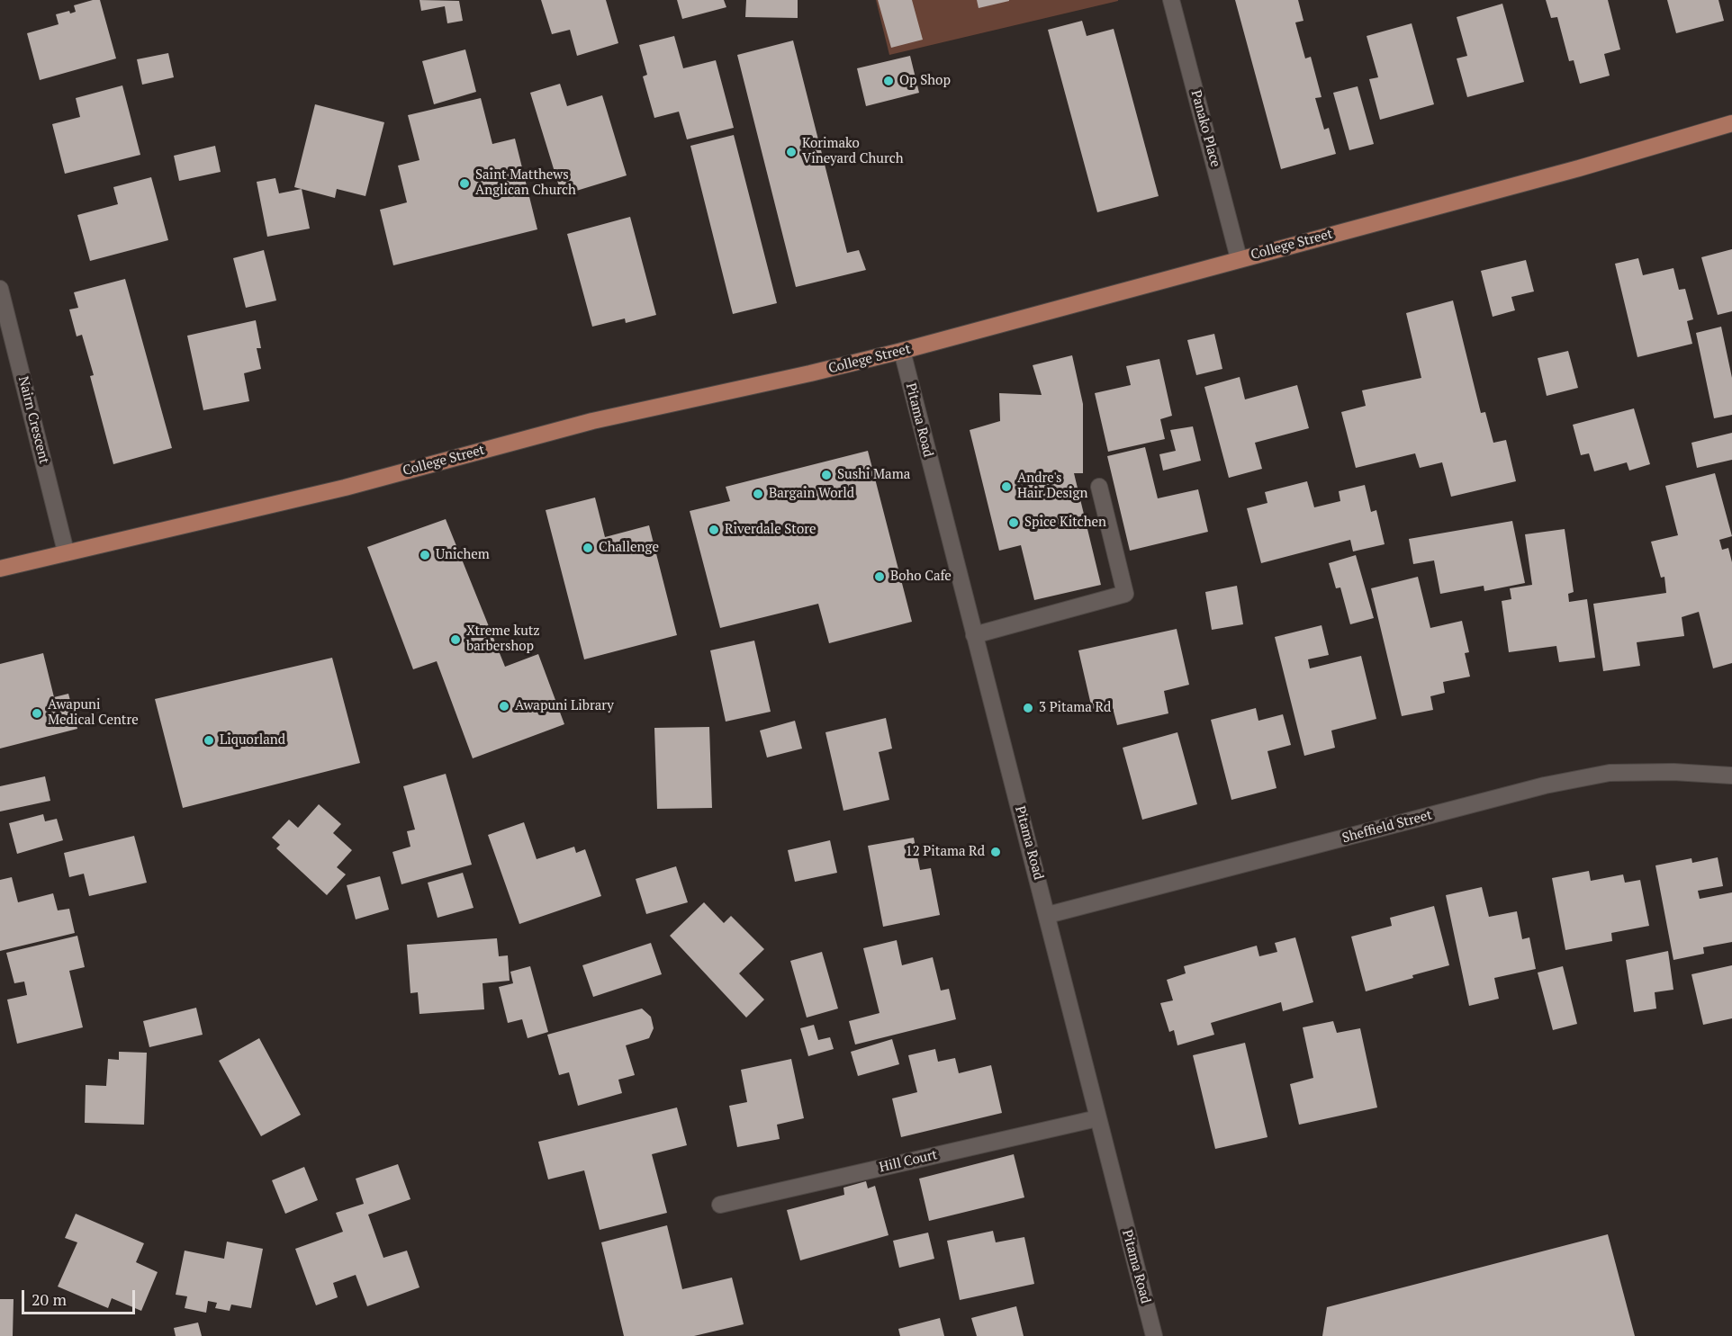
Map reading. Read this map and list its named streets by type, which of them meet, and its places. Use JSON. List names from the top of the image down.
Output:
{
  "streets": {
    "main road": ["College Street"],
    "street": [
      "Panako Place",
      "Nairn Crescent",
      "Pitama Road",
      "Sheffield Street",
      "Hill Court"
    ]
  },
  "crossings": [
    ["Panako Place", "College Street"],
    ["College Street", "Nairn Crescent"],
    ["College Street", "Pitama Road"],
    ["Pitama Road", "Sheffield Street"],
    ["Pitama Road", "Hill Court"]
  ],
  "places": [
    "Op Shop",
    "Korimako Vineyard Church",
    "Saint Matthews Anglican Church",
    "Sushi Mama",
    "Andre's Hair Design",
    "Bargain World",
    "Spice Kitchen",
    "Riverdale Store",
    "Challenge",
    "Unichem",
    "Boho Cafe",
    "Xtreme kutz barbershop",
    "Awapuni Library",
    "3 Pitama Rd",
    "Awapuni Medical Centre",
    "Liquorland",
    "12 Pitama Rd"
  ],
  "scale_bar": "20 m"
}
